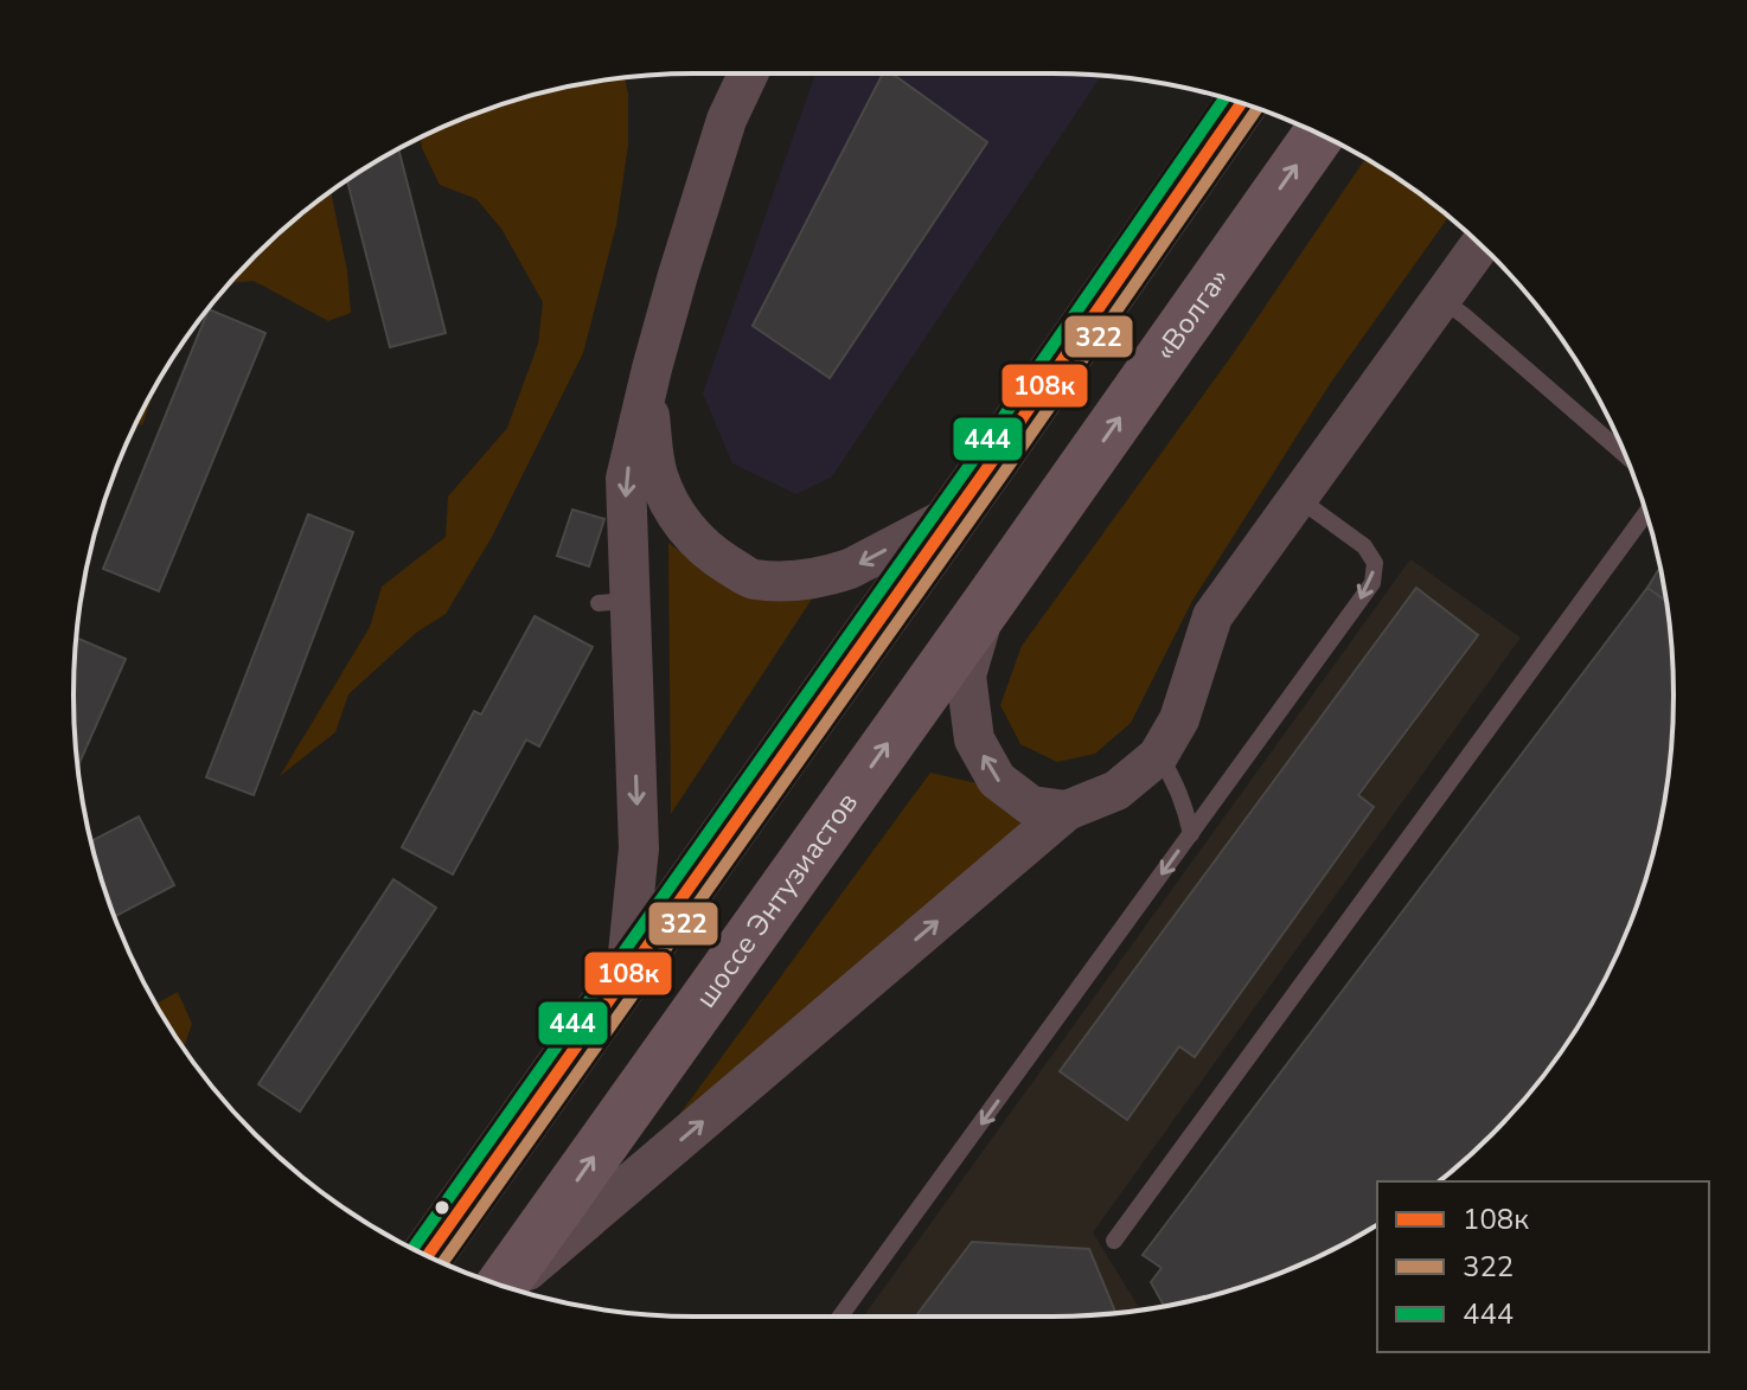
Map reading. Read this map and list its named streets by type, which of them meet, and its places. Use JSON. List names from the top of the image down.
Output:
{
  "streets": {
    "highway": ["«Волга»", "шоссе Энтузиастов"]
  },
  "crossings": [
    ["«Волга»", "шоссе Энтузиастов"]
  ],
  "lines": ["transit line 444", "transit line 108к", "transit line 322"],
  "legend": ["108к", "322", "444"]
}
